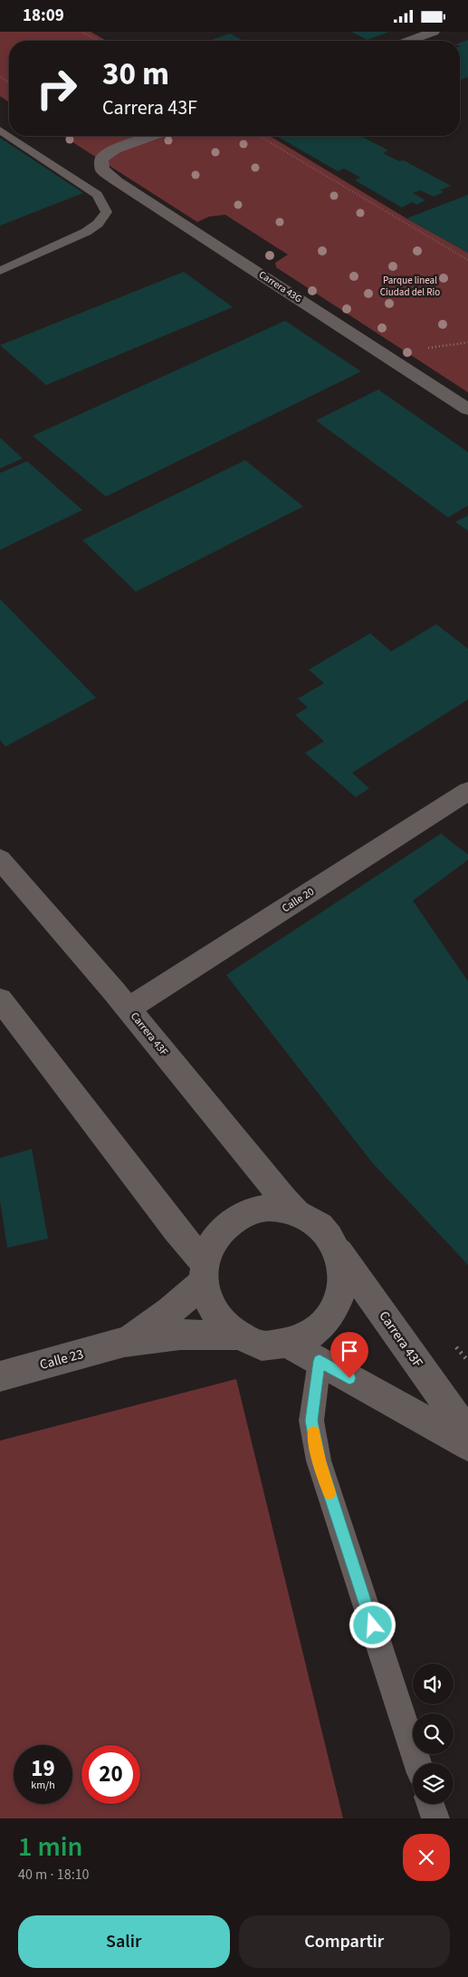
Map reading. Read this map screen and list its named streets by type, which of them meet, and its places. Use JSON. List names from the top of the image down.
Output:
{
  "streets": {
    "street": [
      "Carrera 43G",
      "Calle 20",
      "Carrera 43F",
      "Calle 23"
    ]
  },
  "crossings": [
    ["Calle 20", "Carrera 43F"],
    ["Carrera 43F", "Calle 23"]
  ],
  "parks": ["Parque lineal Ciudad del Rio"],
  "page": {
    "status": "18:09",
    "turn": ["30 m", "Carrera 43F"],
    "speed": "19 km/h",
    "limit": "20",
    "heading": ["1 min", "40 m · 18:10"],
    "buttons": ["Salir", "Compartir"]
  }
}
